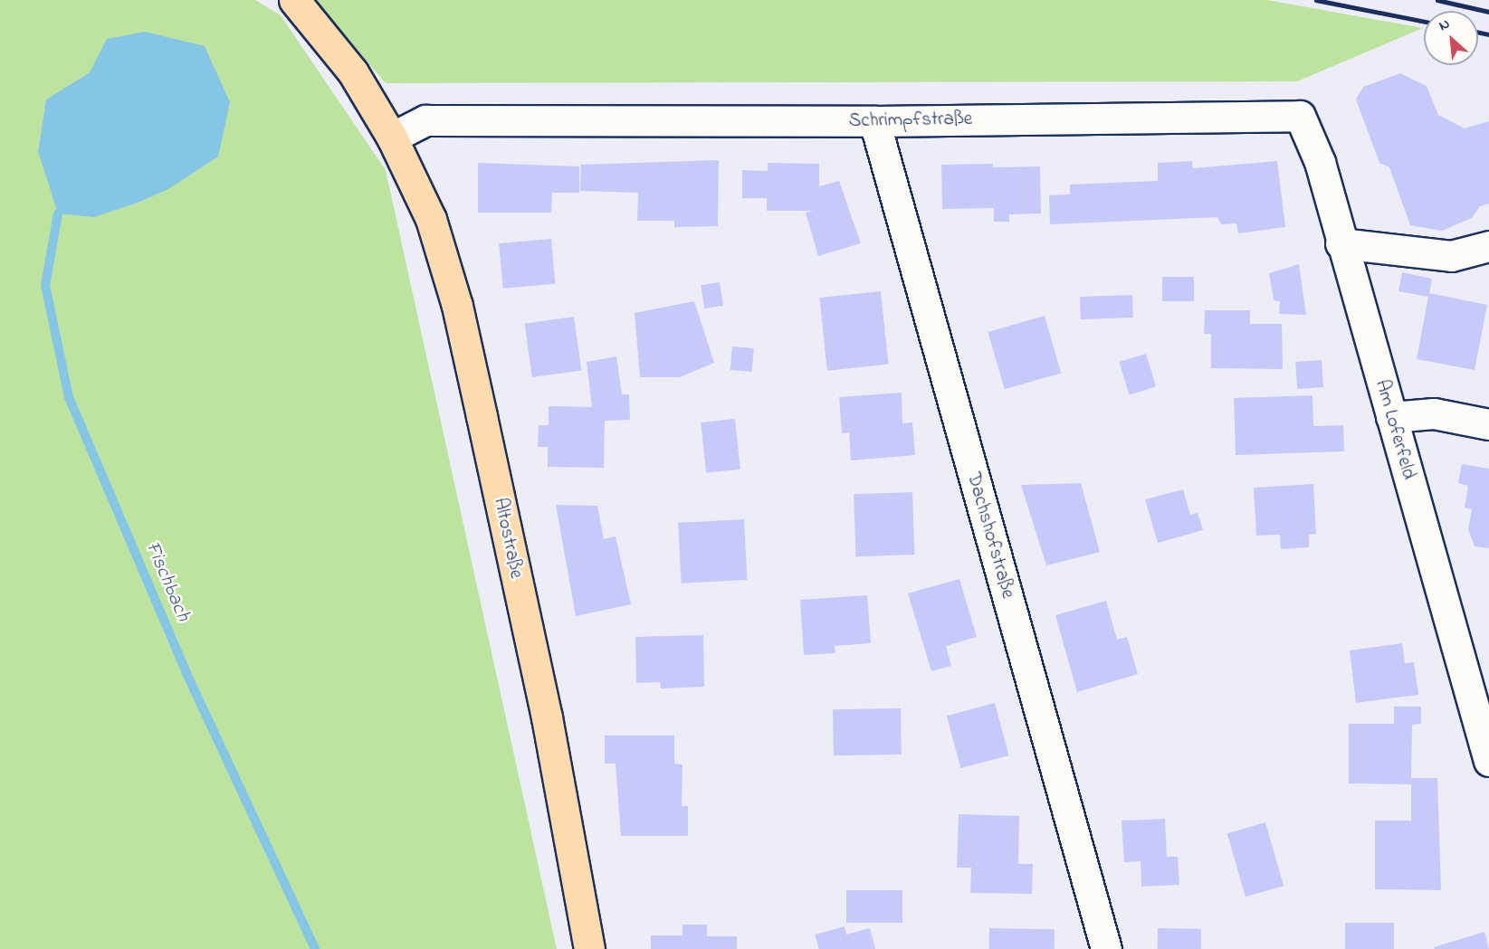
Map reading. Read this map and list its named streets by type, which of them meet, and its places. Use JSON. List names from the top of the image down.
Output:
{
  "streets": {
    "main road": ["Altostraße"],
    "street": ["Schrimpfstraße", "Am Loferfeld", "Dachshofstraße"]
  },
  "crossings": [
    ["Schrimpfstraße", "Am Loferfeld"],
    ["Schrimpfstraße", "Dachshofstraße"],
    ["Schrimpfstraße", "Altostraße"]
  ],
  "water": ["Fischbach"],
  "north": "top left"
}
